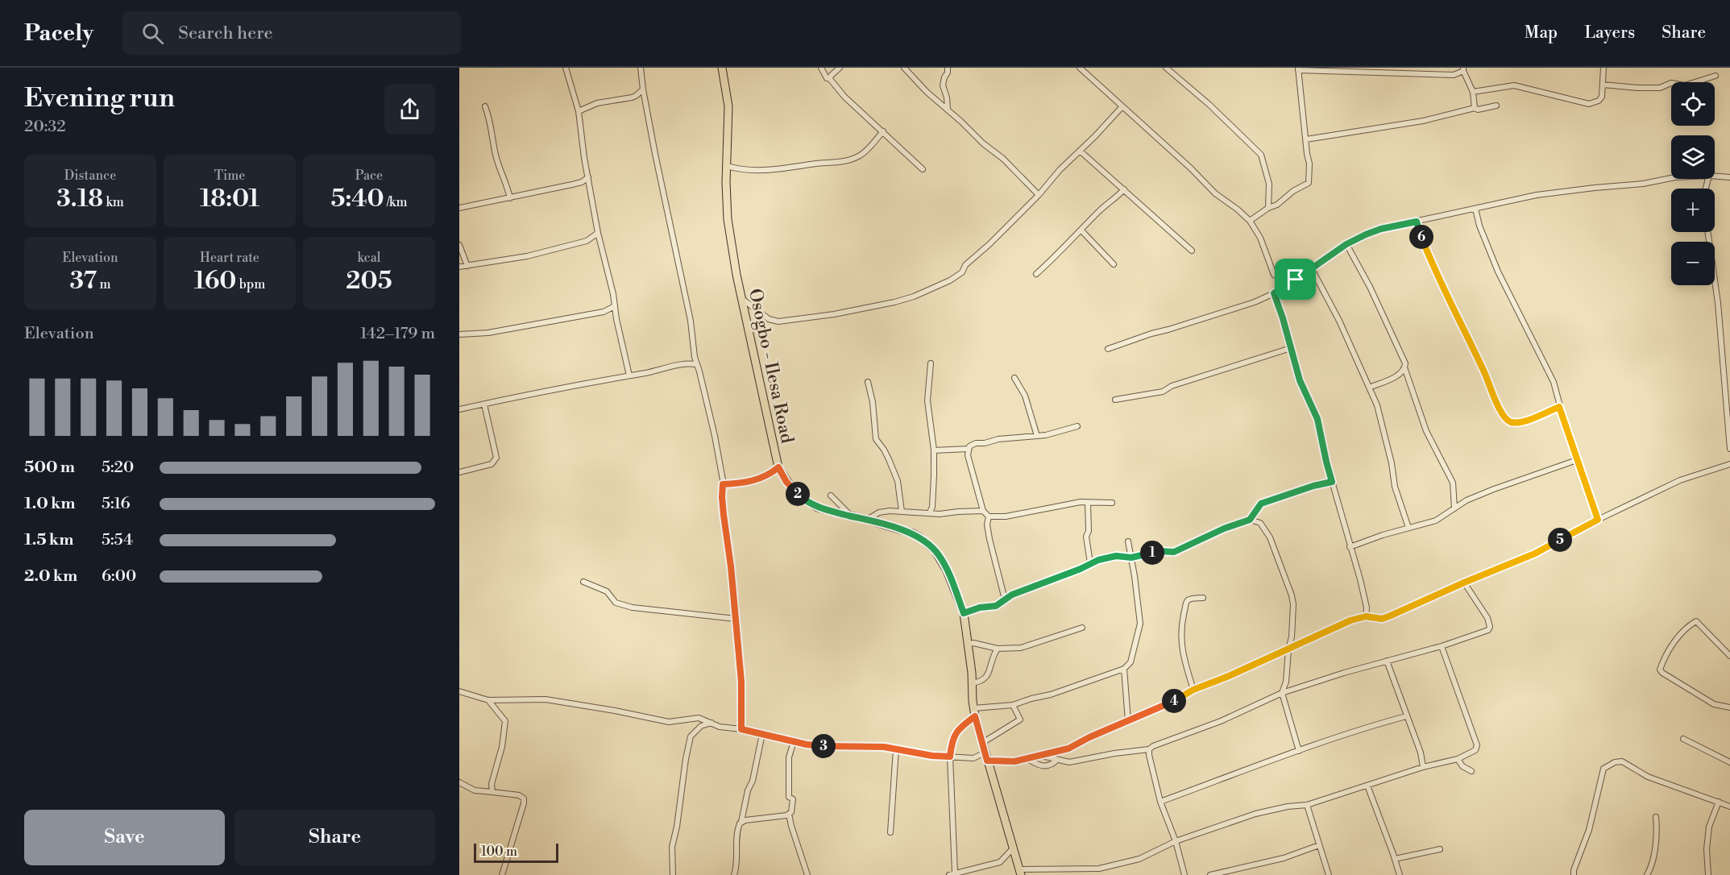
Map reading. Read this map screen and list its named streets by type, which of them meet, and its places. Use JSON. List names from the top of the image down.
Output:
{
  "streets": {
    "main road": ["Osogbo - Ilesa Road"]
  },
  "scale_bar": "100 m",
  "page": {
    "header": "Pacely",
    "search": "Search here",
    "nav": ["Map", "Layers", "Share"],
    "heading": ["Evening run", "20:32"],
    "map_buttons": ["+", "−"],
    "stats": [
      ["Distance", "3.18 km"],
      ["Time", "18:01"],
      ["Pace", "5:40 /km"],
      ["Elevation", "37 m"],
      ["Heart rate", "160 bpm"],
      ["kcal", "205"]
    ],
    "pins": [
      "6",
      "2",
      "5",
      "1",
      "4",
      "3"
    ],
    "chart": ["Elevation", "142–179 m"],
    "list": [
      {
        "name": "500 m",
        "note": "5:20"
      },
      {
        "name": "1.0 km",
        "note": "5:16"
      },
      {
        "name": "1.5 km",
        "note": "5:54"
      },
      {
        "name": "2.0 km",
        "note": "6:00"
      }
    ],
    "buttons": ["Save", "Share"],
    "scale": "100 m"
  }
}
